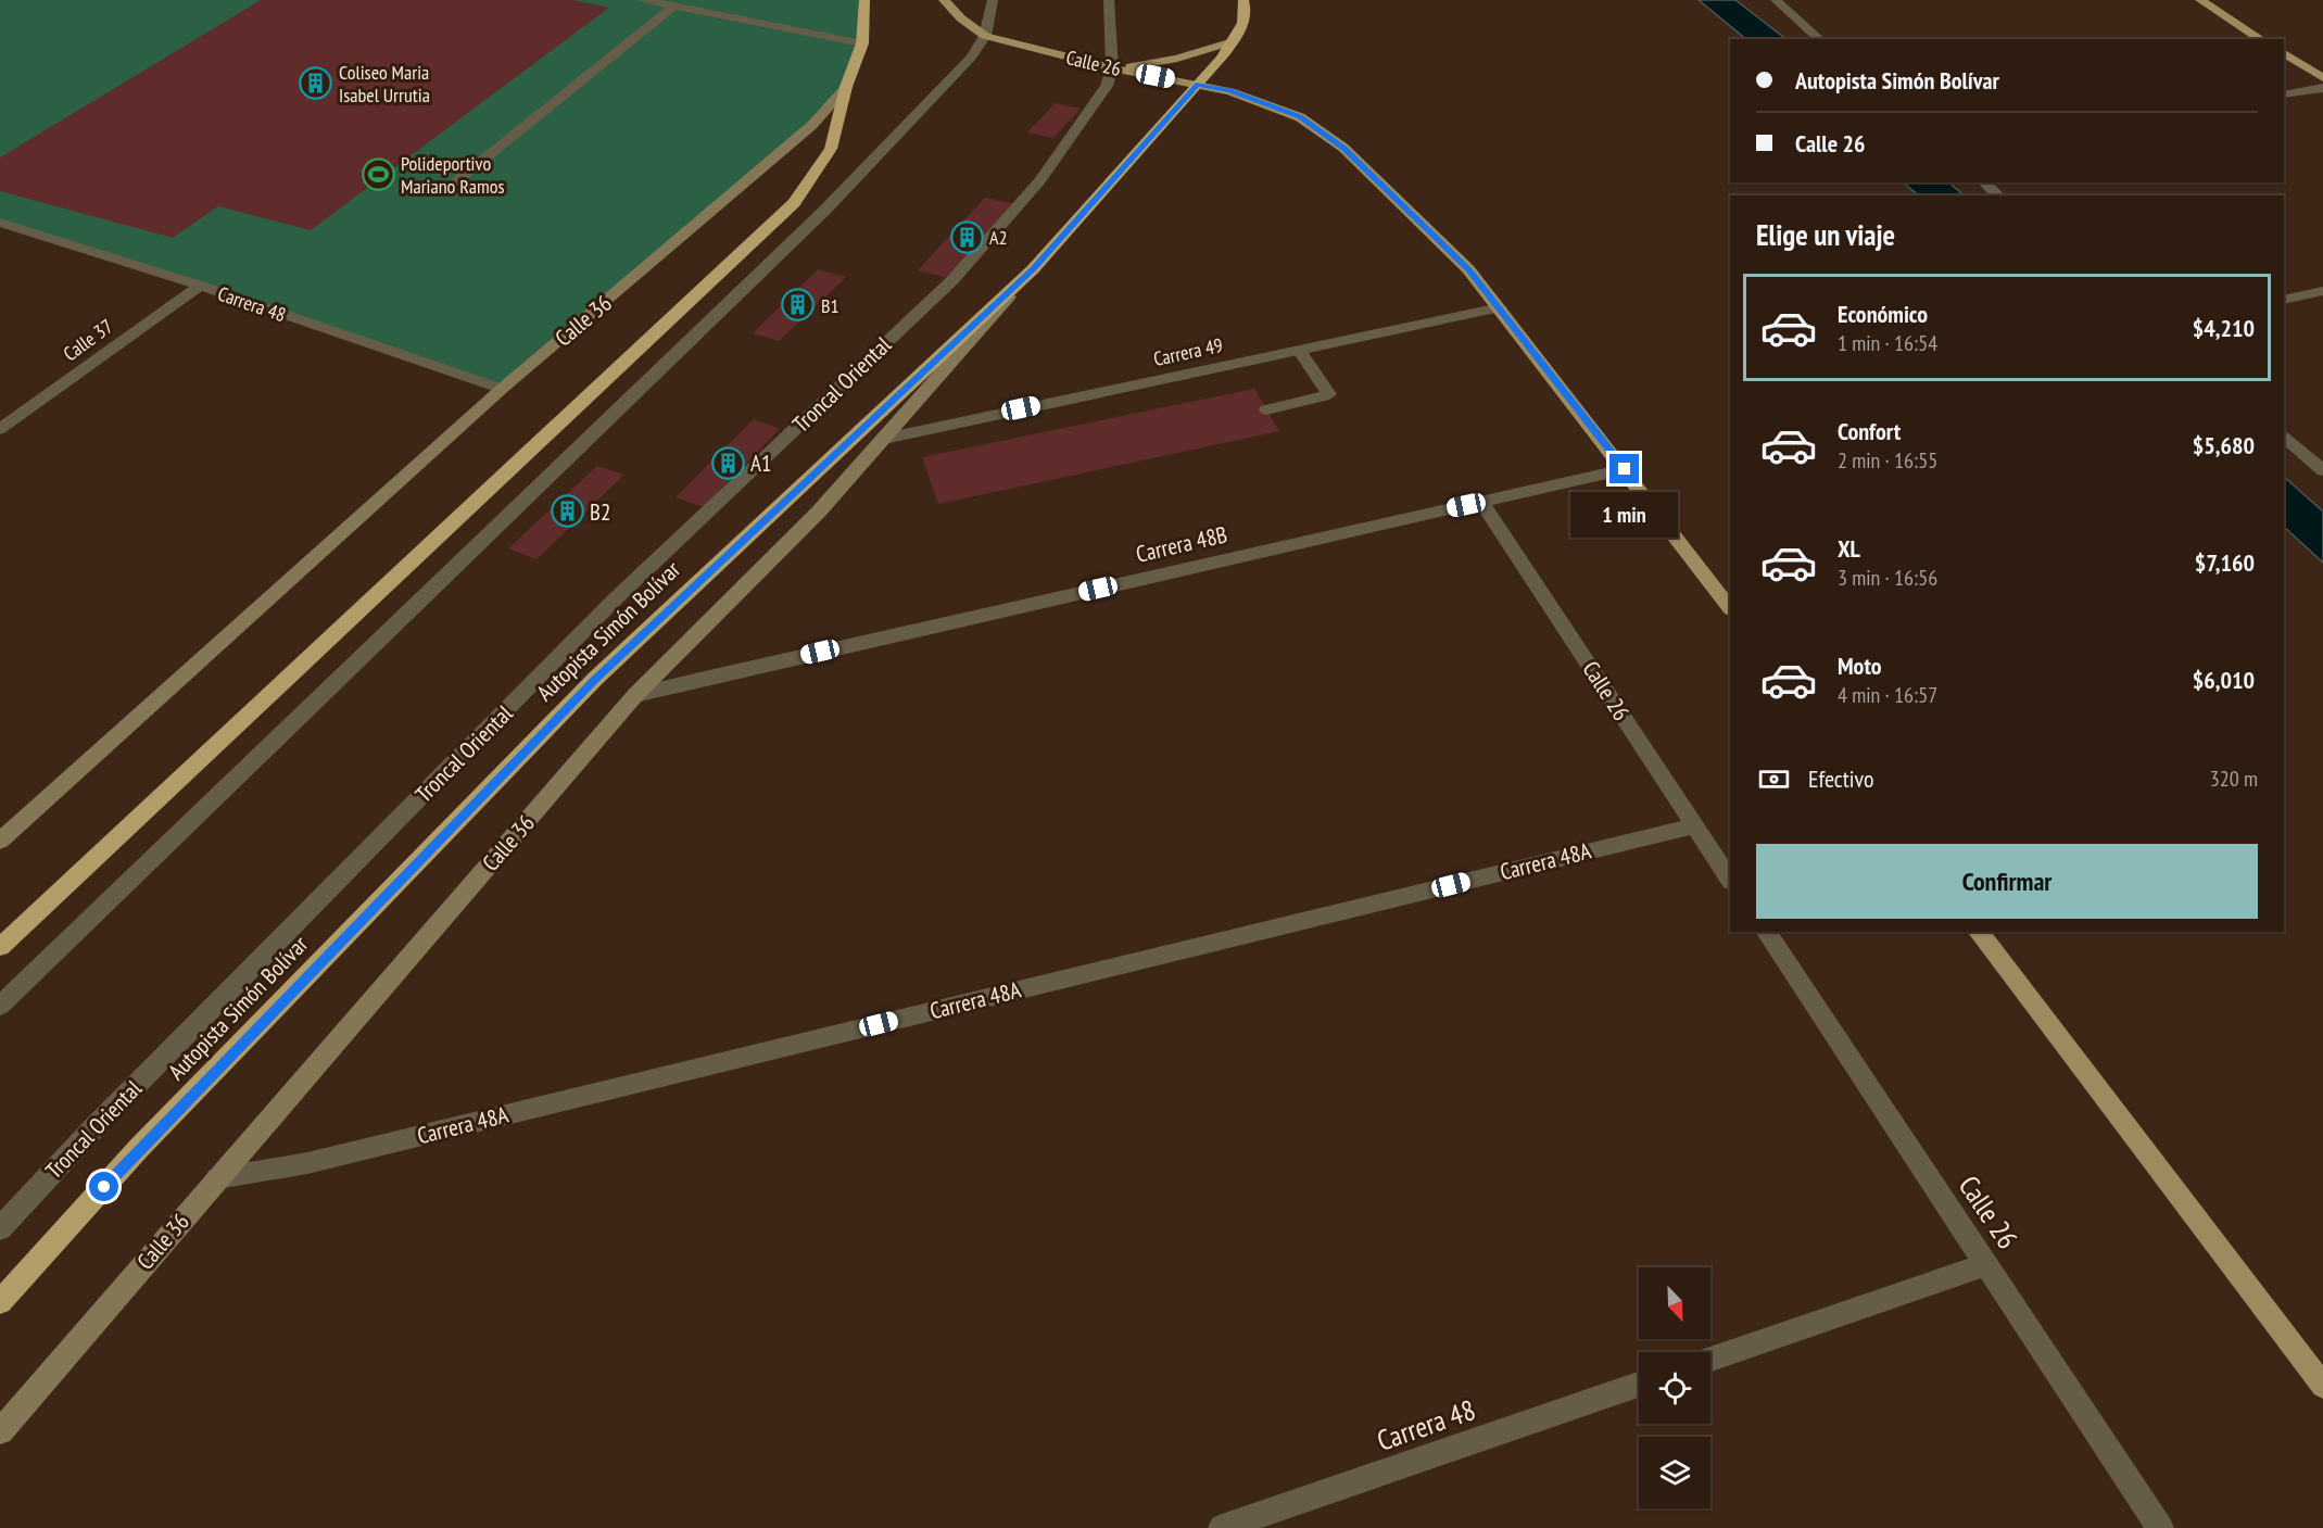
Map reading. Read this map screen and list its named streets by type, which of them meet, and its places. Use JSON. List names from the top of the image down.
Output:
{
  "streets": {
    "highway": ["Autopista Simón Bolívar"],
    "main road": ["Calle 26"],
    "street": [
      "Carrera 48",
      "Calle 36",
      "Calle 37",
      "Carrera 49",
      "Troncal Oriental",
      "Carrera 48B",
      "Carrera 48A"
    ]
  },
  "crossings": [
    ["Calle 26", "Carrera 49"],
    ["Calle 26", "Troncal Oriental"],
    ["Calle 26", "Carrera 48B"],
    ["Calle 26", "Autopista Simón Bolívar"],
    ["Calle 26", "Carrera 48A"],
    ["Carrera 48", "Calle 36"],
    ["Carrera 48", "Calle 37"],
    ["Calle 36", "Carrera 49"],
    ["Calle 36", "Carrera 48B"],
    ["Calle 36", "Autopista Simón Bolívar"],
    ["Calle 36", "Carrera 48A"]
  ],
  "places": {
    "building": [
      "Coliseo Maria Isabel Urrutia",
      "A2",
      "B1",
      "A1",
      "B2"
    ],
    "sports": ["Polideportivo Mariano Ramos"]
  },
  "north": "bottom right",
  "page": {
    "banner": ["Autopista Simón Bolívar", "Calle 26"],
    "heading": "Elige un viaje",
    "list": [
      {
        "name": "Económico",
        "note": "1 min · 16:54",
        "value": "$4,210"
      },
      {
        "name": "Confort",
        "note": "2 min · 16:55",
        "value": "$5,680"
      },
      {
        "name": "XL",
        "note": "3 min · 16:56",
        "value": "$7,160"
      },
      {
        "name": "Moto",
        "note": "4 min · 16:57",
        "value": "$6,010"
      }
    ],
    "bubble": "1 min",
    "pay": ["Efectivo", "320 m"],
    "buttons": "Confirmar"
  }
}
